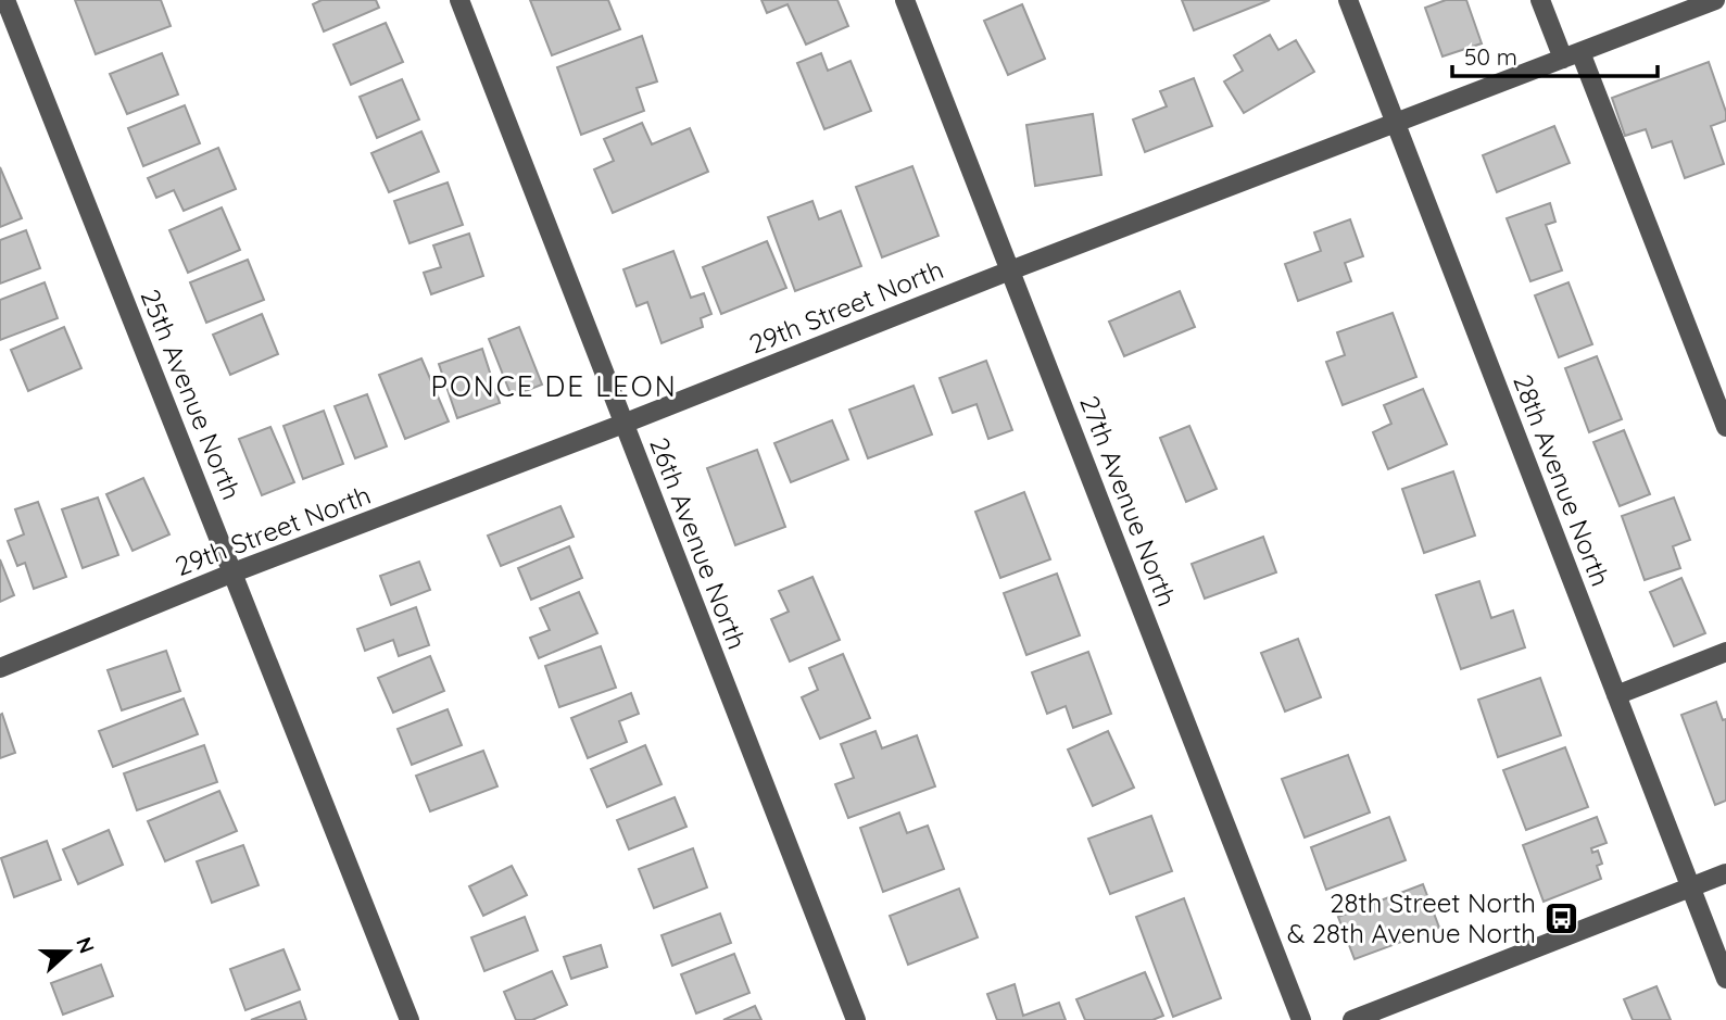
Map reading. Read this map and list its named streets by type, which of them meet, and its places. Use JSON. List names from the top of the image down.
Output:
{
  "streets": {
    "street": [
      "29th Street North",
      "25th Avenue North",
      "28th Avenue North",
      "27th Avenue North",
      "26th Avenue North"
    ]
  },
  "crossings": [
    ["29th Street North", "25th Avenue North"],
    ["29th Street North", "28th Avenue North"],
    ["29th Street North", "27th Avenue North"],
    ["29th Street North", "26th Avenue North"]
  ],
  "districts": ["PONCE DE LEON"],
  "places": {
    "bus stop": ["28th Street North & 28th Avenue North"]
  },
  "scale_bar": "50 m",
  "north": "right"
}
